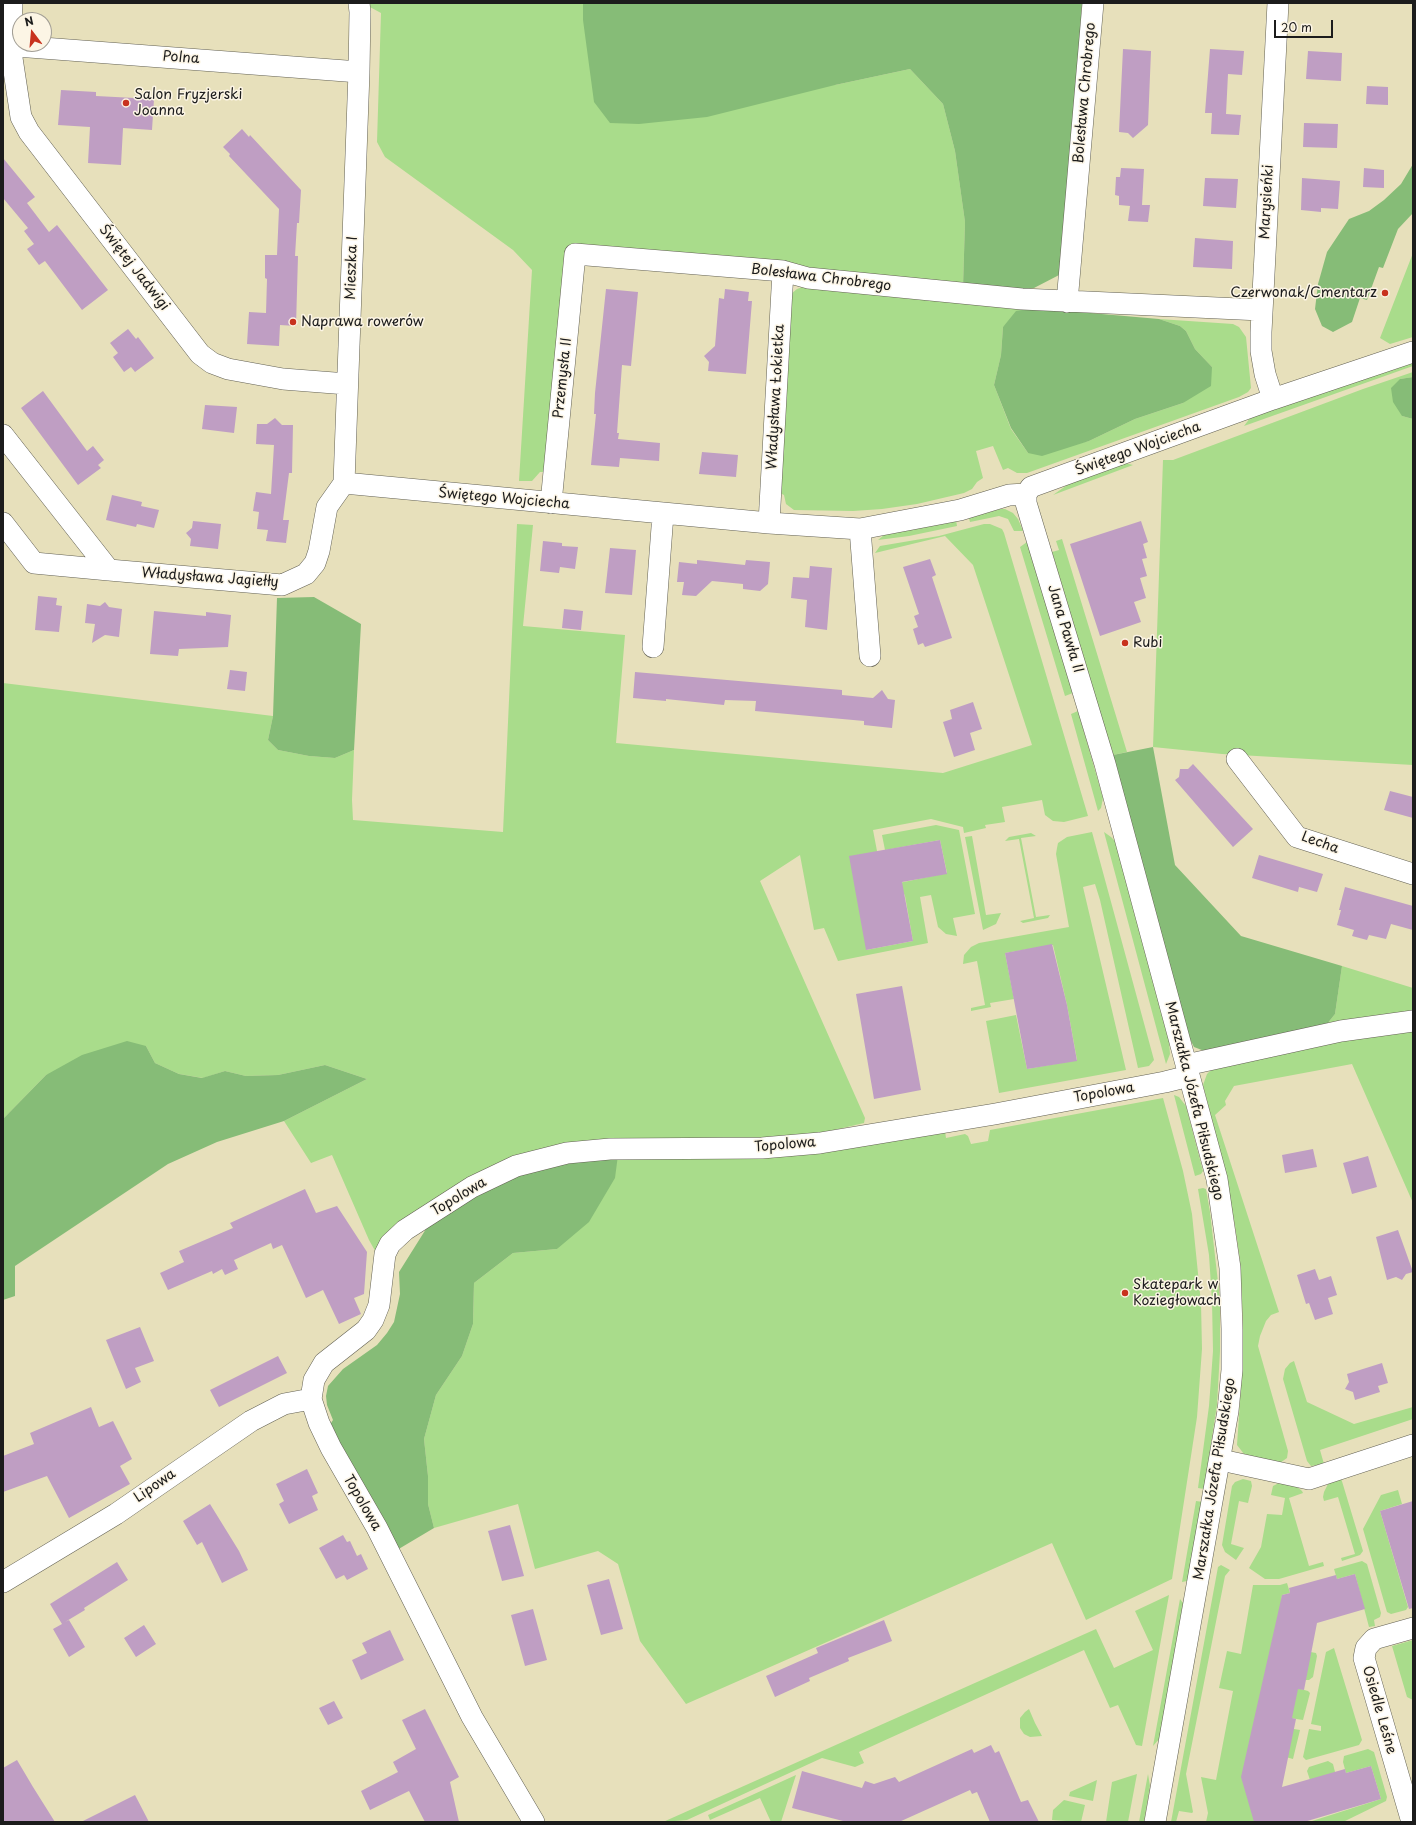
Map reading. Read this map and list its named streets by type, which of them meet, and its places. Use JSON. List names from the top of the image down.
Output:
{
  "streets": {
    "street": [
      "Polna",
      "Bolesława Chrobrego",
      "Marysieńki",
      "Świętej Jadwigi",
      "Mieszka I",
      "Przemysła II",
      "Władysława Łokietka",
      "Świętego Wojciecha",
      "Władysława Jagiełły",
      "Jana Pawła II",
      "Lecha",
      "Topolowa",
      "Marszałka Józefa Piłsudskiego",
      "Lipowa",
      "Osiedle Leśne"
    ]
  },
  "crossings": [
    ["Polna", "Świętej Jadwigi"],
    ["Polna", "Mieszka I"],
    ["Bolesława Chrobrego", "Marysieńki"],
    ["Bolesława Chrobrego", "Przemysła II"],
    ["Bolesława Chrobrego", "Władysława Łokietka"],
    ["Marysieńki", "Świętego Wojciecha"],
    ["Świętej Jadwigi", "Mieszka I"],
    ["Mieszka I", "Świętego Wojciecha"],
    ["Mieszka I", "Władysława Jagiełły"],
    ["Przemysła II", "Świętego Wojciecha"],
    ["Władysława Łokietka", "Świętego Wojciecha"],
    ["Świętego Wojciecha", "Władysława Jagiełły"],
    ["Świętego Wojciecha", "Jana Pawła II"],
    ["Jana Pawła II", "Marszałka Józefa Piłsudskiego"],
    ["Topolowa", "Marszałka Józefa Piłsudskiego"],
    ["Topolowa", "Lipowa"]
  ],
  "places": [
    "Salon Fryzjerski Joanna",
    "Czerwonak/Cmentarz",
    "Naprawa rowerów",
    "Rubi",
    "Skatepark w Koziegłowach"
  ],
  "scale_bar": "20 m",
  "north": "top"
}
